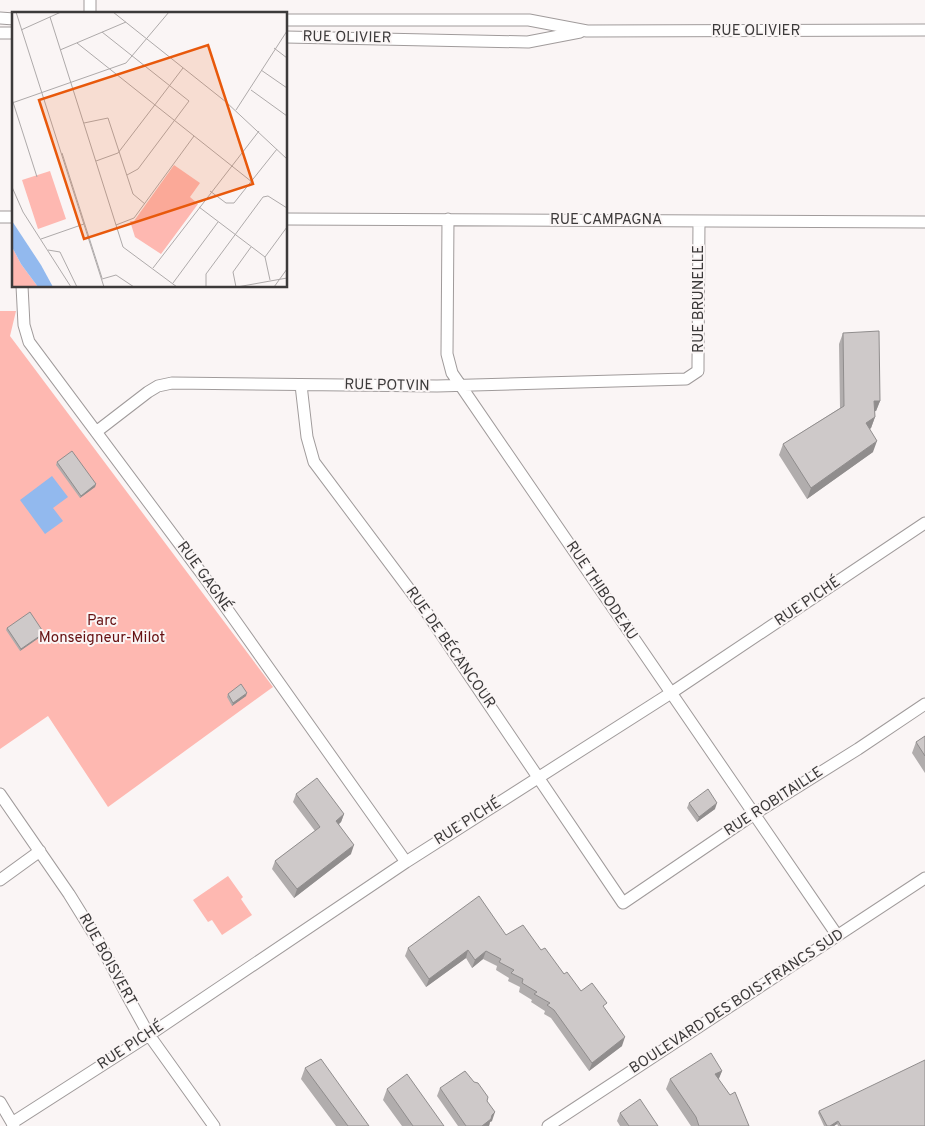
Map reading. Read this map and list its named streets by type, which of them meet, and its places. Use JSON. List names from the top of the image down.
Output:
{
  "streets": {
    "street": [
      "RUE OLIVIER",
      "RUE CAMPAGNA",
      "RUE BRUNELLE",
      "RUE POTVIN",
      "RUE GAGNÉ",
      "RUE THIBODEAU",
      "RUE PICHÉ",
      "RUE DE BÉCANCOUR",
      "RUE ROBITAILLE",
      "RUE BOISVERT",
      "BOULEVARD DES BOIS-FRANCS SUD"
    ]
  },
  "crossings": [
    ["RUE CAMPAGNA", "RUE BRUNELLE"],
    ["RUE CAMPAGNA", "RUE THIBODEAU"],
    ["RUE BRUNELLE", "RUE POTVIN"],
    ["RUE POTVIN", "RUE GAGNÉ"],
    ["RUE POTVIN", "RUE THIBODEAU"],
    ["RUE POTVIN", "RUE DE BÉCANCOUR"],
    ["RUE GAGNÉ", "RUE PICHÉ"],
    ["RUE THIBODEAU", "RUE PICHÉ"],
    ["RUE THIBODEAU", "RUE ROBITAILLE"],
    ["RUE THIBODEAU", "BOULEVARD DES BOIS-FRANCS SUD"],
    ["RUE PICHÉ", "RUE DE BÉCANCOUR"],
    ["RUE PICHÉ", "RUE BOISVERT"],
    ["RUE DE BÉCANCOUR", "RUE ROBITAILLE"]
  ],
  "parks": ["Parc Monseigneur-Milot"]
}
